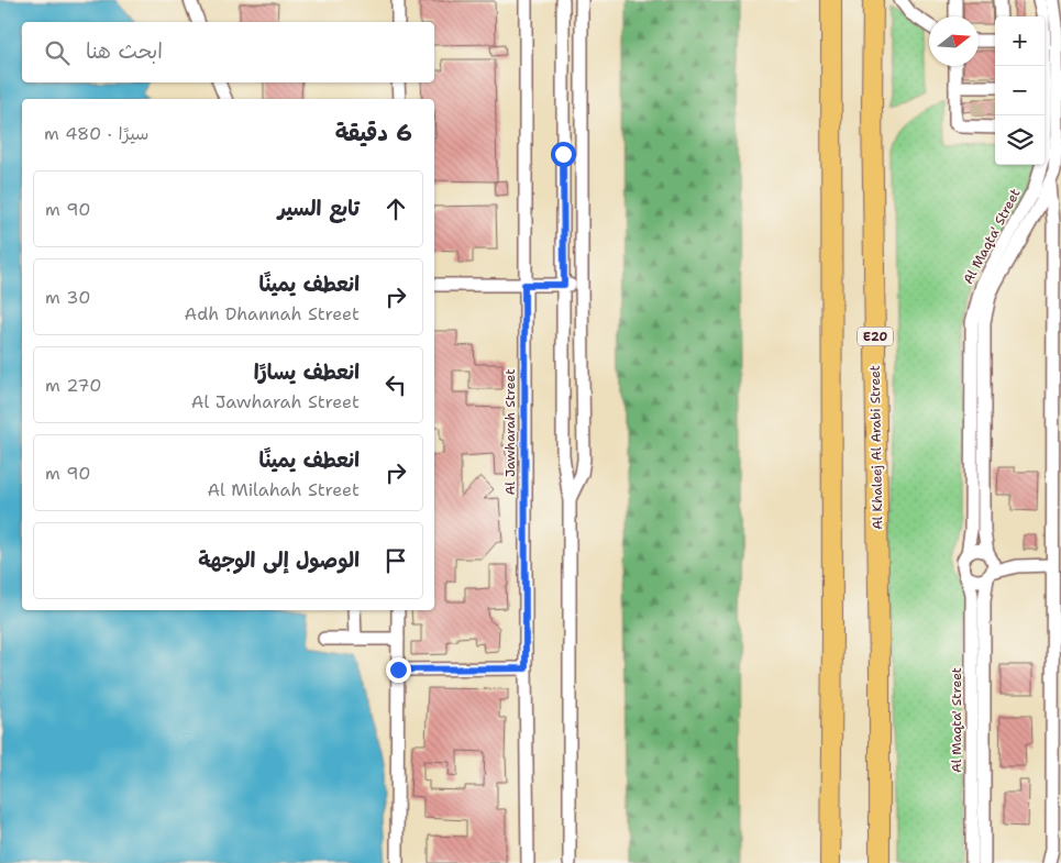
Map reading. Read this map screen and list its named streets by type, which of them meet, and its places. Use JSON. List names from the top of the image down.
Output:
{
  "streets": {
    "highway": ["E20", "Al Khaleej Al Arabi Street"],
    "street": ["Al Maqta' Street", "Al Jawharah Street"]
  },
  "north": "right",
  "page": {
    "map_buttons": ["+", "−"],
    "search": "ابحث هنا",
    "heading": ["6 دقيقة", "سيرًا · 480 m"],
    "list": [
      ["تابع السير", "90 m"],
      ["انعطف يمينًا", "Adh Dhannah Street", "30 m"],
      ["انعطف يسارًا", "Al Jawharah Street", "270 m"],
      ["انعطف يمينًا", "Al Milahah Street", "90 m"],
      "الوصول إلى الوجهة"
    ]
  }
}
